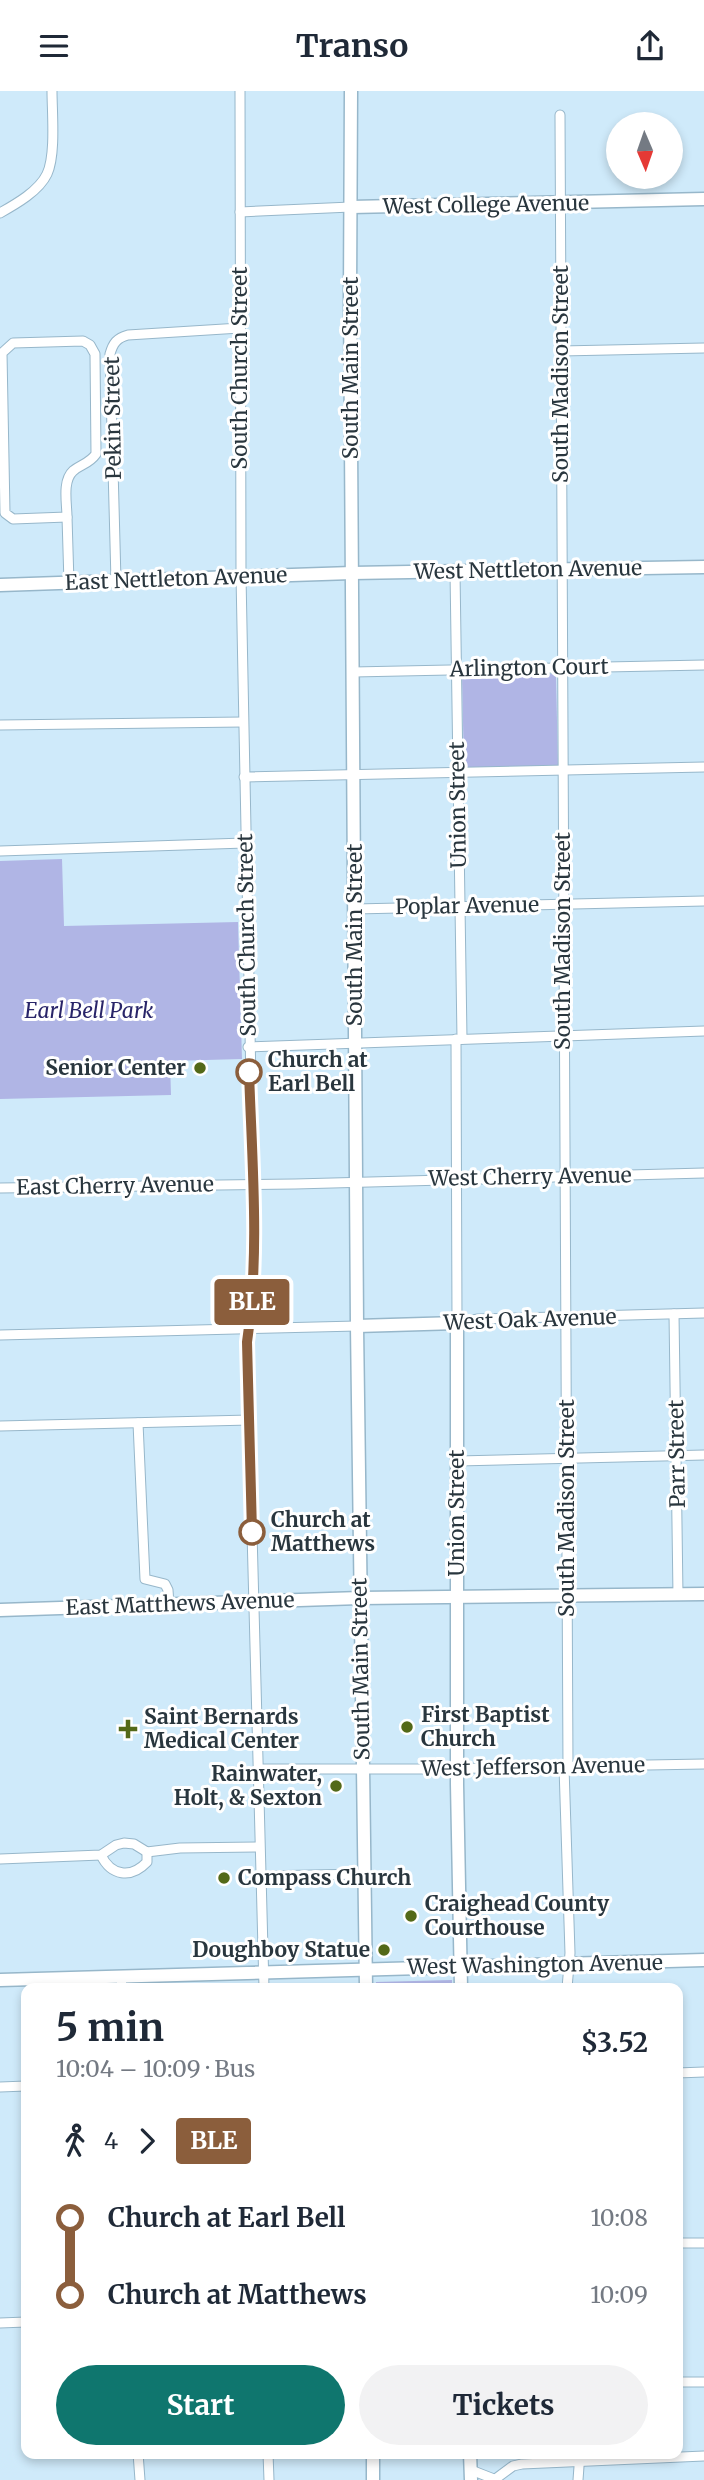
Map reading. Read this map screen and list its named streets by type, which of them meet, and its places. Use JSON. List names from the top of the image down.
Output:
{
  "streets": {
    "main road": [
      "West College Avenue",
      "South Main Street",
      "West Nettleton Avenue",
      "East Nettleton Avenue",
      "Union Street",
      "West Oak Avenue",
      "East Matthews Avenue",
      "West Washington Avenue"
    ],
    "street": [
      "South Church Street",
      "South Madison Street",
      "Pekin Street",
      "Arlington Court",
      "Poplar Avenue",
      "West Cherry Avenue",
      "East Cherry Avenue",
      "Parr Street",
      "West Jefferson Avenue"
    ]
  },
  "crossings": [
    ["West College Avenue", "South Main Street"],
    ["West College Avenue", "South Madison Street"],
    ["South Church Street", "Pekin Street"],
    ["South Church Street", "East Nettleton Avenue"],
    ["South Church Street", "East Cherry Avenue"],
    ["South Church Street", "East Matthews Avenue"],
    ["South Church Street", "West Jefferson Avenue"],
    ["South Church Street", "West Washington Avenue"],
    ["South Main Street", "West Nettleton Avenue"],
    ["South Main Street", "East Nettleton Avenue"],
    ["South Main Street", "Arlington Court"],
    ["South Main Street", "Poplar Avenue"],
    ["South Main Street", "West Cherry Avenue"],
    ["South Main Street", "East Cherry Avenue"],
    ["South Main Street", "West Oak Avenue"],
    ["South Main Street", "East Matthews Avenue"],
    ["South Main Street", "West Jefferson Avenue"],
    ["South Main Street", "West Washington Avenue"],
    ["South Madison Street", "West Nettleton Avenue"],
    ["South Madison Street", "Arlington Court"],
    ["South Madison Street", "Poplar Avenue"],
    ["South Madison Street", "West Cherry Avenue"],
    ["South Madison Street", "West Oak Avenue"],
    ["South Madison Street", "East Matthews Avenue"],
    ["South Madison Street", "West Jefferson Avenue"],
    ["South Madison Street", "West Washington Avenue"],
    ["Pekin Street", "East Nettleton Avenue"],
    ["West Nettleton Avenue", "East Nettleton Avenue"],
    ["West Nettleton Avenue", "Union Street"],
    ["Arlington Court", "Union Street"],
    ["Union Street", "Poplar Avenue"],
    ["Union Street", "West Cherry Avenue"],
    ["Union Street", "West Oak Avenue"],
    ["Union Street", "East Matthews Avenue"],
    ["Union Street", "West Jefferson Avenue"],
    ["Union Street", "West Washington Avenue"],
    ["West Cherry Avenue", "East Cherry Avenue"],
    ["West Oak Avenue", "Parr Street"],
    ["Parr Street", "East Matthews Avenue"]
  ],
  "parks": ["Earl Bell Park"],
  "places": {
    "other": [
      "Senior Center",
      "Church at Earl Bell",
      "Church at Matthews",
      "First Baptist Church",
      "Rainwater, Holt, & Sexton",
      "Compass Church",
      "Craighead County Courthouse",
      "Doughboy Statue"
    ],
    "health": ["Saint Bernards Medical Center"]
  },
  "lines": ["bus line BLE"],
  "north": "bottom",
  "page": {
    "header": "Transo",
    "on_map": "BLE",
    "heading": ["5 min", "10:04 – 10:09 · Bus", "$3.52"],
    "legs": ["4", "BLE"],
    "list": [
      {
        "name": "Church at Earl Bell",
        "value": "10:08"
      },
      {
        "name": "Church at Matthews",
        "value": "10:09"
      }
    ],
    "buttons": ["Start", "Tickets"]
  }
}
